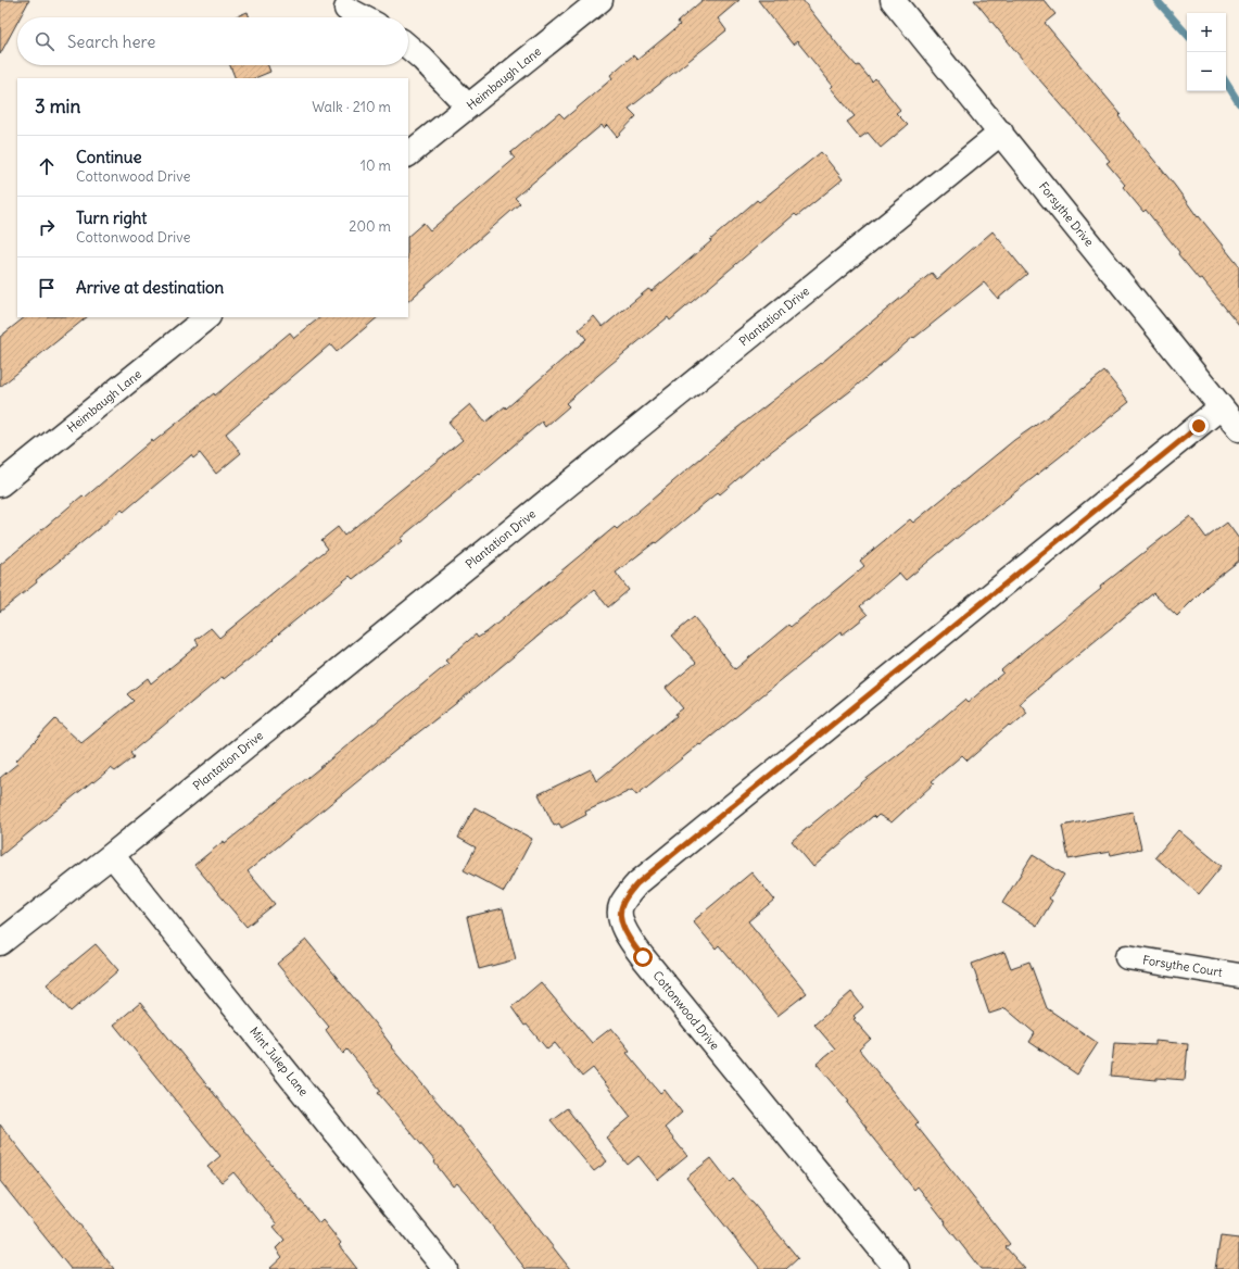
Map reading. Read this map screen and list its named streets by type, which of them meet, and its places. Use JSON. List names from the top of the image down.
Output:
{
  "streets": {
    "street": [
      "Heimbaugh Lane",
      "Forsythe Drive",
      "Plantation Drive",
      "Forsythe Court",
      "Cottonwood Drive",
      "Mint Julep Lane"
    ]
  },
  "crossings": [
    ["Forsythe Drive", "Plantation Drive"],
    ["Forsythe Drive", "Cottonwood Drive"],
    ["Plantation Drive", "Mint Julep Lane"]
  ],
  "page": {
    "map_buttons": ["+", "−"],
    "search": "Search here",
    "heading": ["3 min", "Walk · 210 m"],
    "list": [
      ["Continue", "Cottonwood Drive", "10 m"],
      ["Turn right", "Cottonwood Drive", "200 m"],
      "Arrive at destination"
    ]
  }
}
